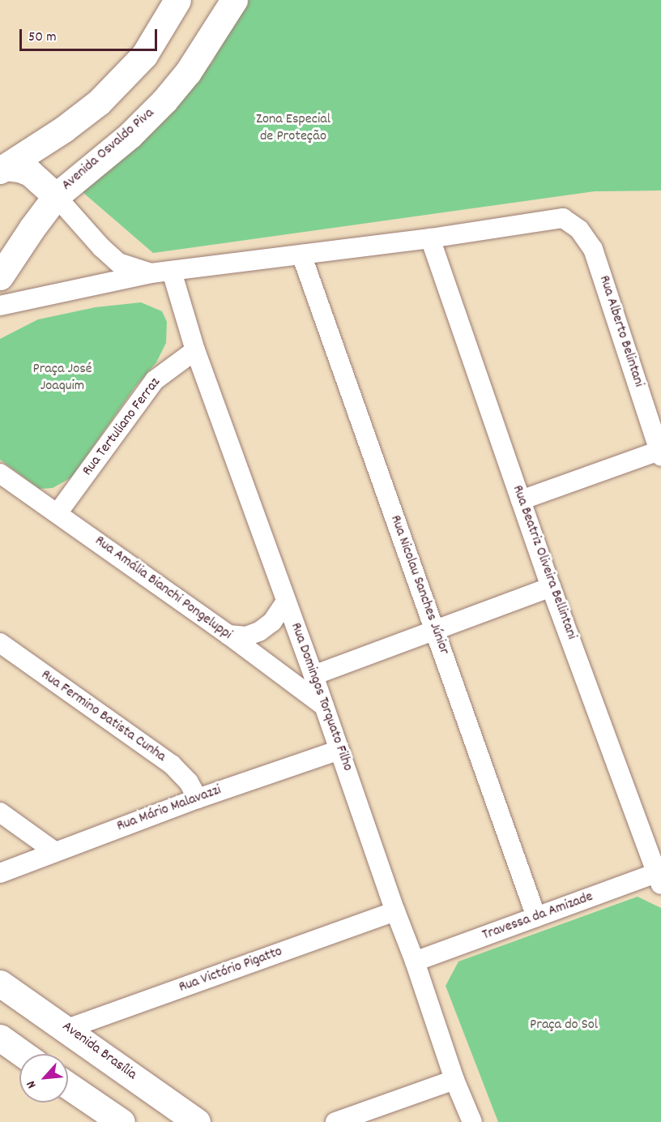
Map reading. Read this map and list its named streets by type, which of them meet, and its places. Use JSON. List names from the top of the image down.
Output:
{
  "streets": {
    "main road": ["Avenida Osvaldo Piva", "Avenida Brasília"],
    "street": [
      "Rua Alberto Belintani",
      "Rua Tertuliano Ferraz",
      "Rua Beatriz Oliveira Bellintani",
      "Rua Nicolau Sanches Júnior",
      "Rua Amália Bianchi Pongeluppi",
      "Rua Domingos Torquato Filho",
      "Rua Fermino Batista Cunha",
      "Rua Mário Malavazzi",
      "Travessa da Amizade",
      "Rua Victório Pigatto"
    ]
  },
  "crossings": [
    ["Rua Alberto Belintani", "Rua Beatriz Oliveira Bellintani"],
    ["Rua Tertuliano Ferraz", "Rua Amália Bianchi Pongeluppi"],
    ["Rua Tertuliano Ferraz", "Rua Domingos Torquato Filho"],
    ["Rua Beatriz Oliveira Bellintani", "Travessa da Amizade"],
    ["Rua Nicolau Sanches Júnior", "Travessa da Amizade"],
    ["Rua Amália Bianchi Pongeluppi", "Rua Domingos Torquato Filho"],
    ["Rua Domingos Torquato Filho", "Rua Mário Malavazzi"],
    ["Rua Domingos Torquato Filho", "Travessa da Amizade"],
    ["Rua Domingos Torquato Filho", "Rua Victório Pigatto"],
    ["Rua Fermino Batista Cunha", "Rua Mário Malavazzi"],
    ["Rua Victório Pigatto", "Avenida Brasília"]
  ],
  "parks": ["Zona Especial de Proteção", "Praça José Joaquim", "Praça do Sol"],
  "scale_bar": "50 m",
  "north": "bottom left"
}
